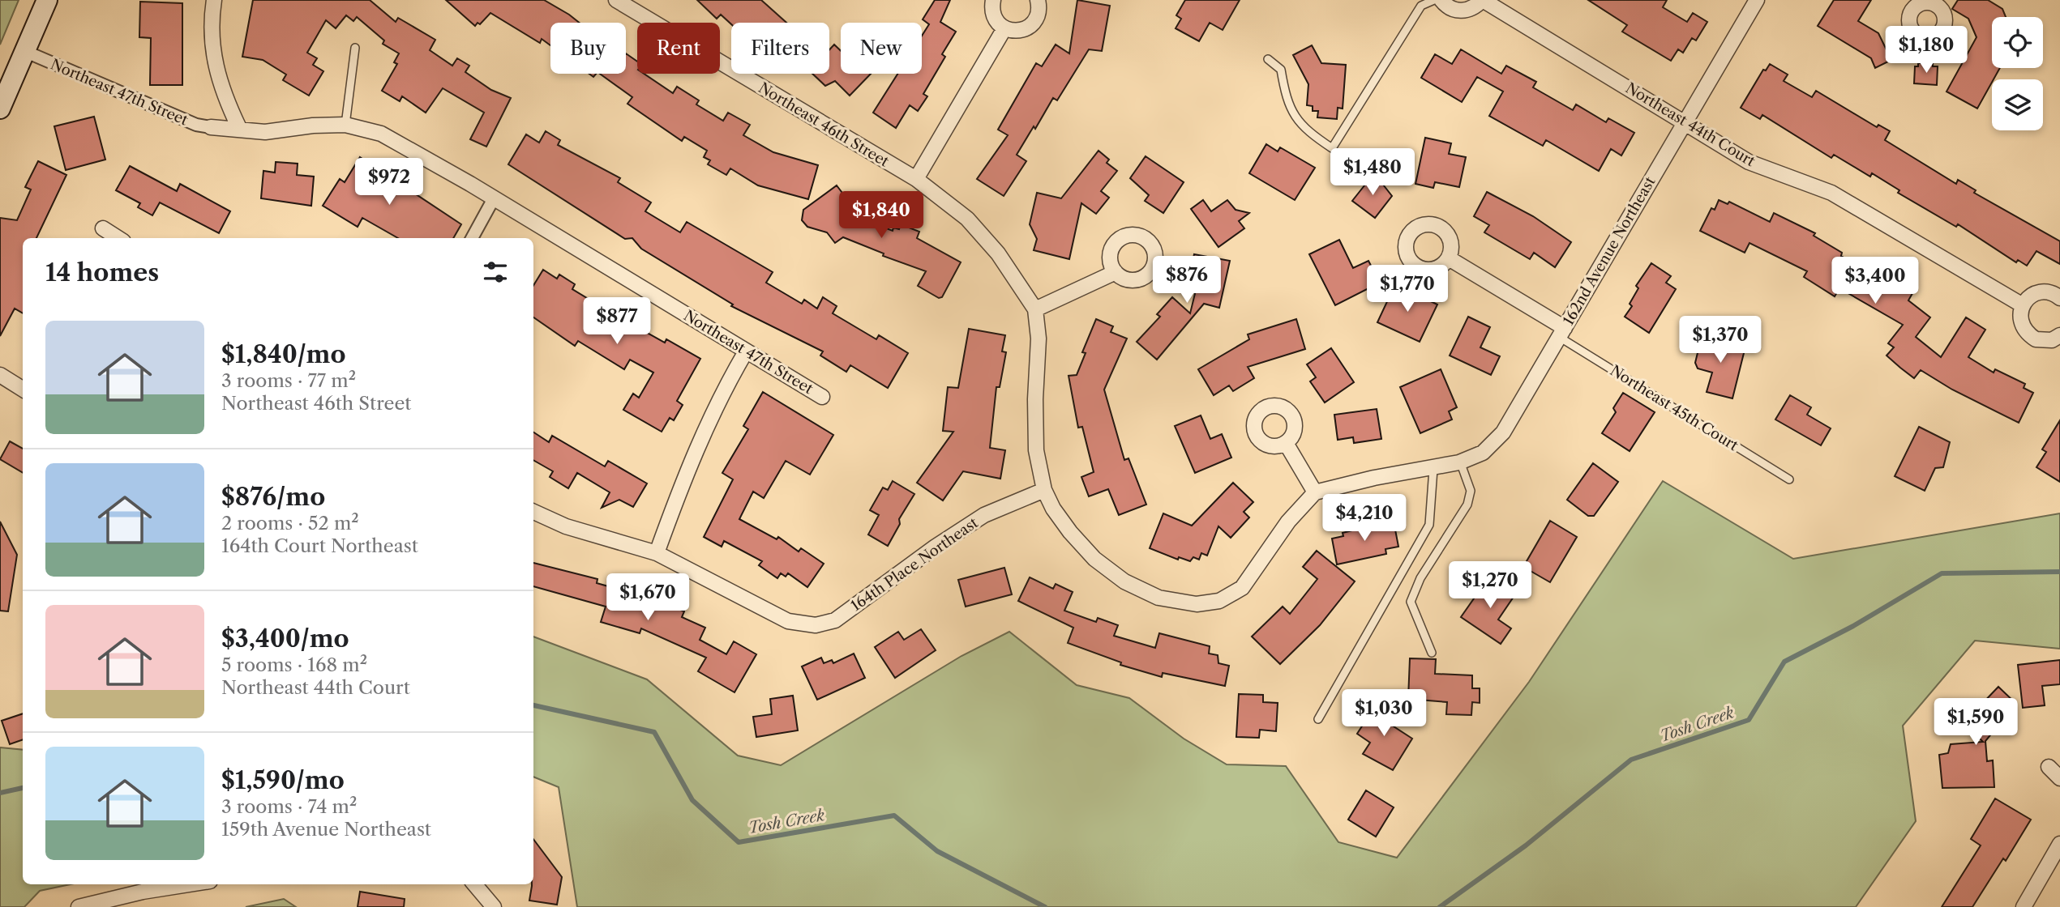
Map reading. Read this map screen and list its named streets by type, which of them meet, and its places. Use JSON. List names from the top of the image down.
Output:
{
  "streets": {
    "street": [
      "Northeast 47th Street",
      "Northeast 46th Street",
      "Northeast 44th Court",
      "162nd Avenue Northeast",
      "Northeast 45th Court",
      "164th Place Northeast"
    ]
  },
  "crossings": [
    ["Northeast 46th Street", "164th Place Northeast"],
    ["Northeast 44th Court", "162nd Avenue Northeast"],
    ["162nd Avenue Northeast", "Northeast 45th Court"]
  ],
  "water": ["Tosh Creek"],
  "page": {
    "chip": [
      "Buy",
      "Rent",
      "Filters",
      "New"
    ],
    "price": [
      "$1,180",
      "$1,480",
      "$972",
      "$1,840",
      "$876",
      "$3,400",
      "$1,770",
      "$877",
      "$1,370",
      "$4,210",
      "$1,270",
      "$1,670",
      "$1,030",
      "$1,590"
    ],
    "heading": "14 homes",
    "list": [
      {
        "name": "$1,840/mo",
        "note": "3 rooms · 77 m² · Northeast 46th Street"
      },
      {
        "name": "$876/mo",
        "note": "2 rooms · 52 m² · 164th Court Northeast"
      },
      {
        "name": "$3,400/mo",
        "note": "5 rooms · 168 m² · Northeast 44th Court"
      },
      {
        "name": "$1,590/mo",
        "note": "3 rooms · 74 m² · 159th Avenue Northeast"
      }
    ]
  }
}
